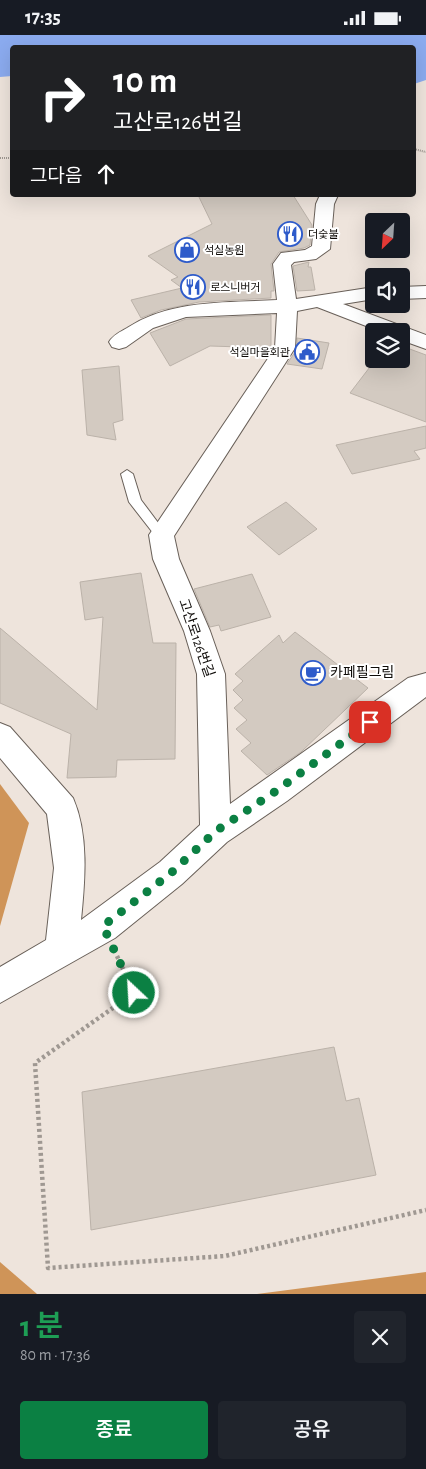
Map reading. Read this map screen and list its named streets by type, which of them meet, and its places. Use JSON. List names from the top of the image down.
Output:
{
  "streets": {
    "street": ["고산로126번길"]
  },
  "places": {
    "restaurant": ["더숯불", "로스니버거"],
    "shop": ["석실농원"],
    "public building": ["석실마을회관"],
    "cafe": ["카페필그림"]
  },
  "north": "bottom left",
  "page": {
    "status": "17:35",
    "turn": ["10 m", "고산로126번길"],
    "then": "그다음",
    "heading": ["1 분", "80 m · 17:36"],
    "buttons": ["종료", "공유"]
  }
}
